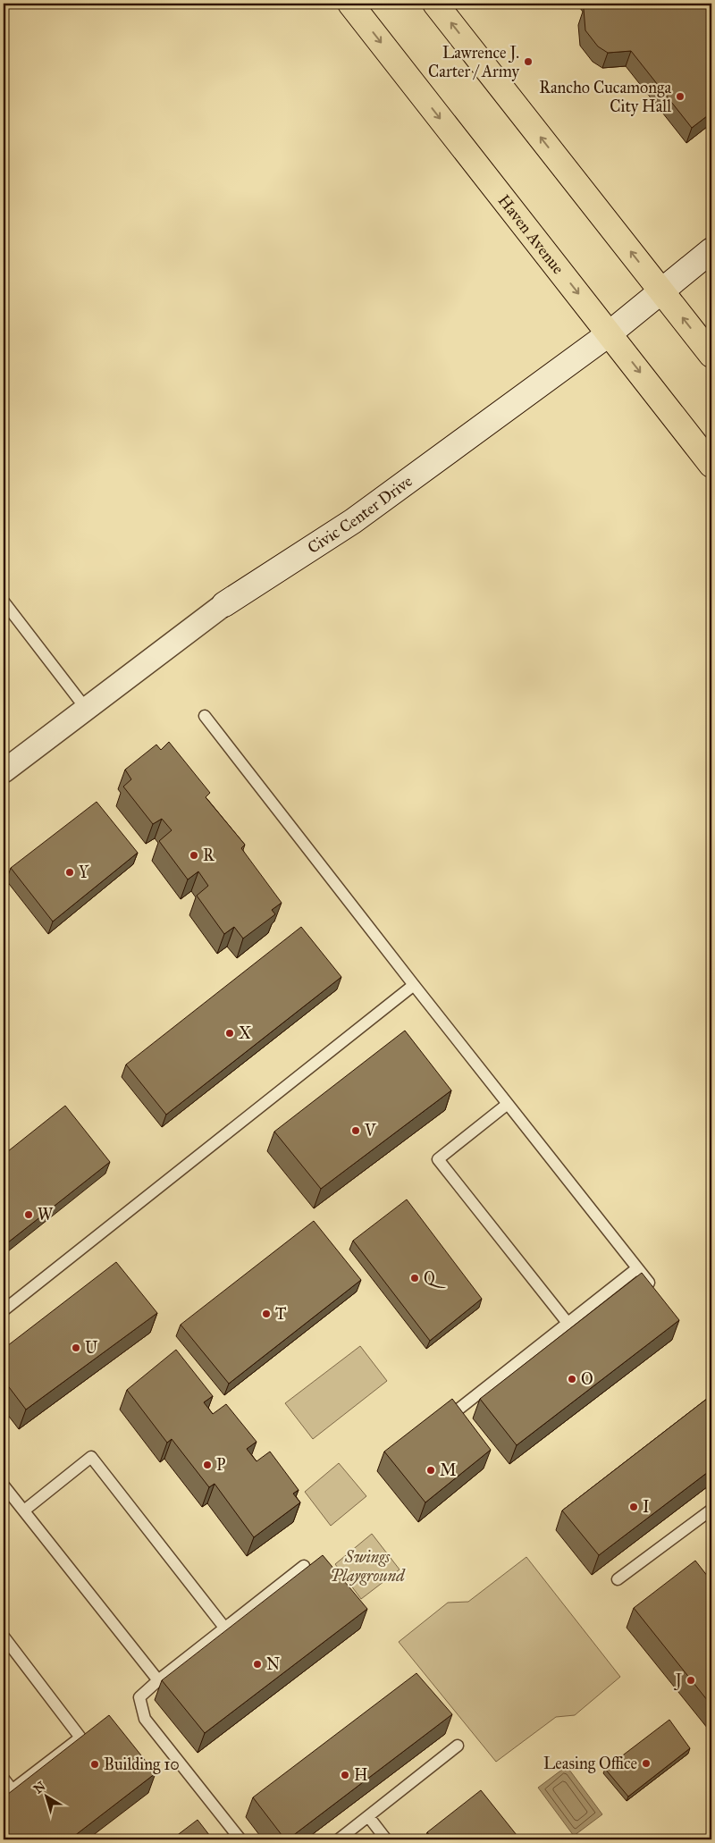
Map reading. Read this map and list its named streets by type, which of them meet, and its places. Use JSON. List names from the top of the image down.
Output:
{
  "streets": {
    "main road": ["Haven Avenue"],
    "street": ["Civic Center Drive"]
  },
  "crossings": [
    ["Haven Avenue", "Civic Center Drive"]
  ],
  "parks": ["Swings Playground"],
  "places": [
    "Lawrence J. Carter / Army",
    "Rancho Cucamonga City Hall",
    "R",
    "Y",
    "X",
    "V",
    "W",
    "Q",
    "T",
    "U",
    "O",
    "P",
    "M",
    "I",
    "N",
    "J",
    "Leasing Office",
    "Building 10",
    "H"
  ],
  "north": "top left"
}
